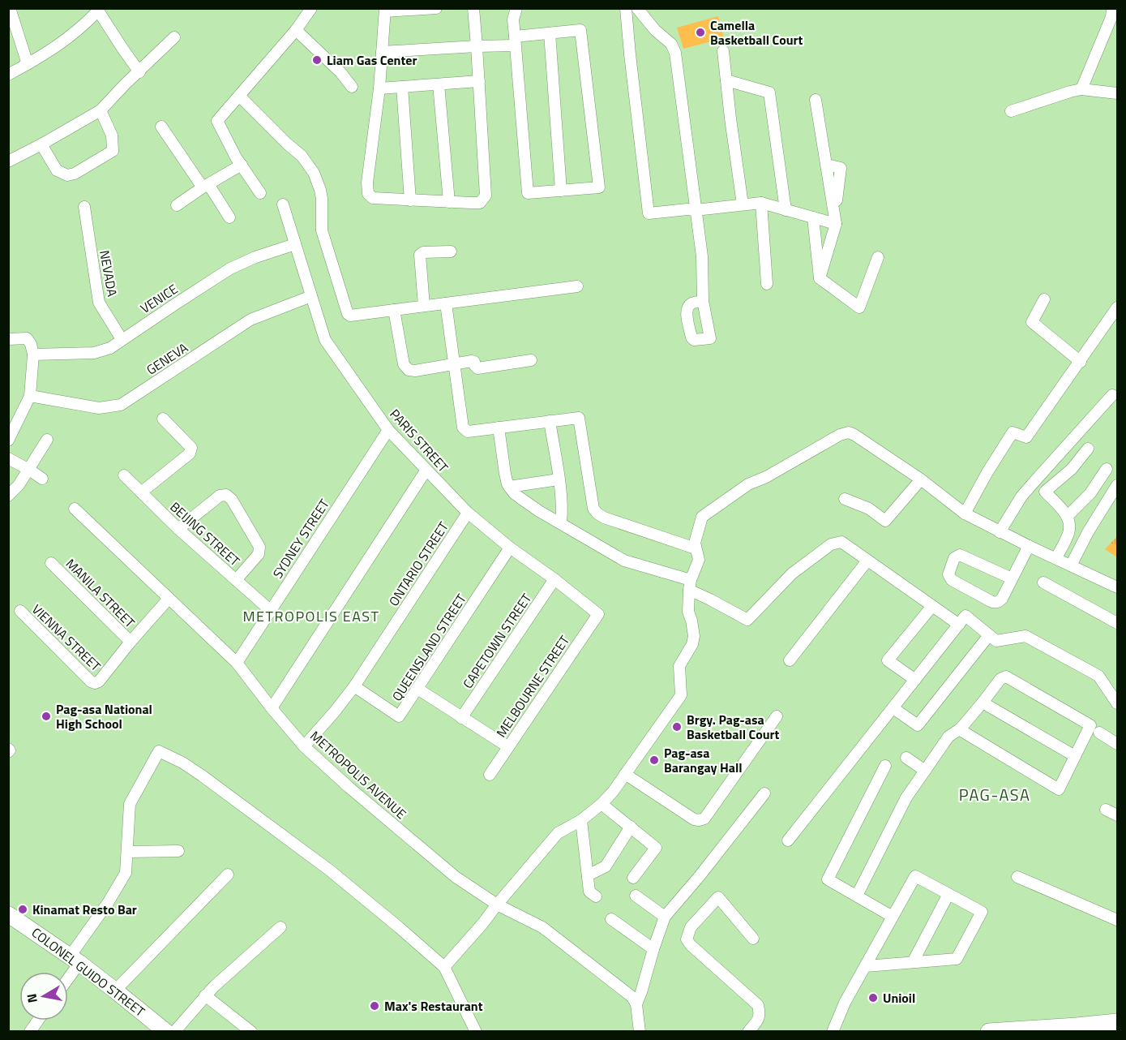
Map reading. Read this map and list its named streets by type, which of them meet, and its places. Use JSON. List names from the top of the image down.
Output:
{
  "streets": {
    "street": [
      "NEVADA",
      "VENICE",
      "GENEVA",
      "PARIS STREET",
      "BEIJING STREET",
      "SYDNEY STREET",
      "ONTARIO STREET",
      "MANILA STREET",
      "VIENNA STREET",
      "CAPETOWN STREET",
      "QUEENSLAND STREET",
      "MELBOURNE STREET",
      "METROPOLIS AVENUE",
      "COLONEL GUIDO STREET"
    ]
  },
  "crossings": [
    ["NEVADA", "VENICE"],
    ["VENICE", "PARIS STREET"],
    ["GENEVA", "PARIS STREET"],
    ["PARIS STREET", "SYDNEY STREET"],
    ["PARIS STREET", "ONTARIO STREET"],
    ["PARIS STREET", "CAPETOWN STREET"],
    ["PARIS STREET", "QUEENSLAND STREET"],
    ["PARIS STREET", "MELBOURNE STREET"],
    ["BEIJING STREET", "SYDNEY STREET"],
    ["SYDNEY STREET", "METROPOLIS AVENUE"],
    ["ONTARIO STREET", "QUEENSLAND STREET"],
    ["ONTARIO STREET", "METROPOLIS AVENUE"],
    ["MANILA STREET", "VIENNA STREET"]
  ],
  "districts": ["METROPOLIS EAST", "PAG-ASA"],
  "places": [
    "Camella Basketball Court",
    "Liam Gas Center",
    "Pag-asa National High School",
    "Brgy. Pag-asa Basketball Court",
    "Pag-asa Barangay Hall",
    "Kinamat Resto Bar",
    "Unioil",
    "Max's Restaurant"
  ],
  "north": "left"
}
